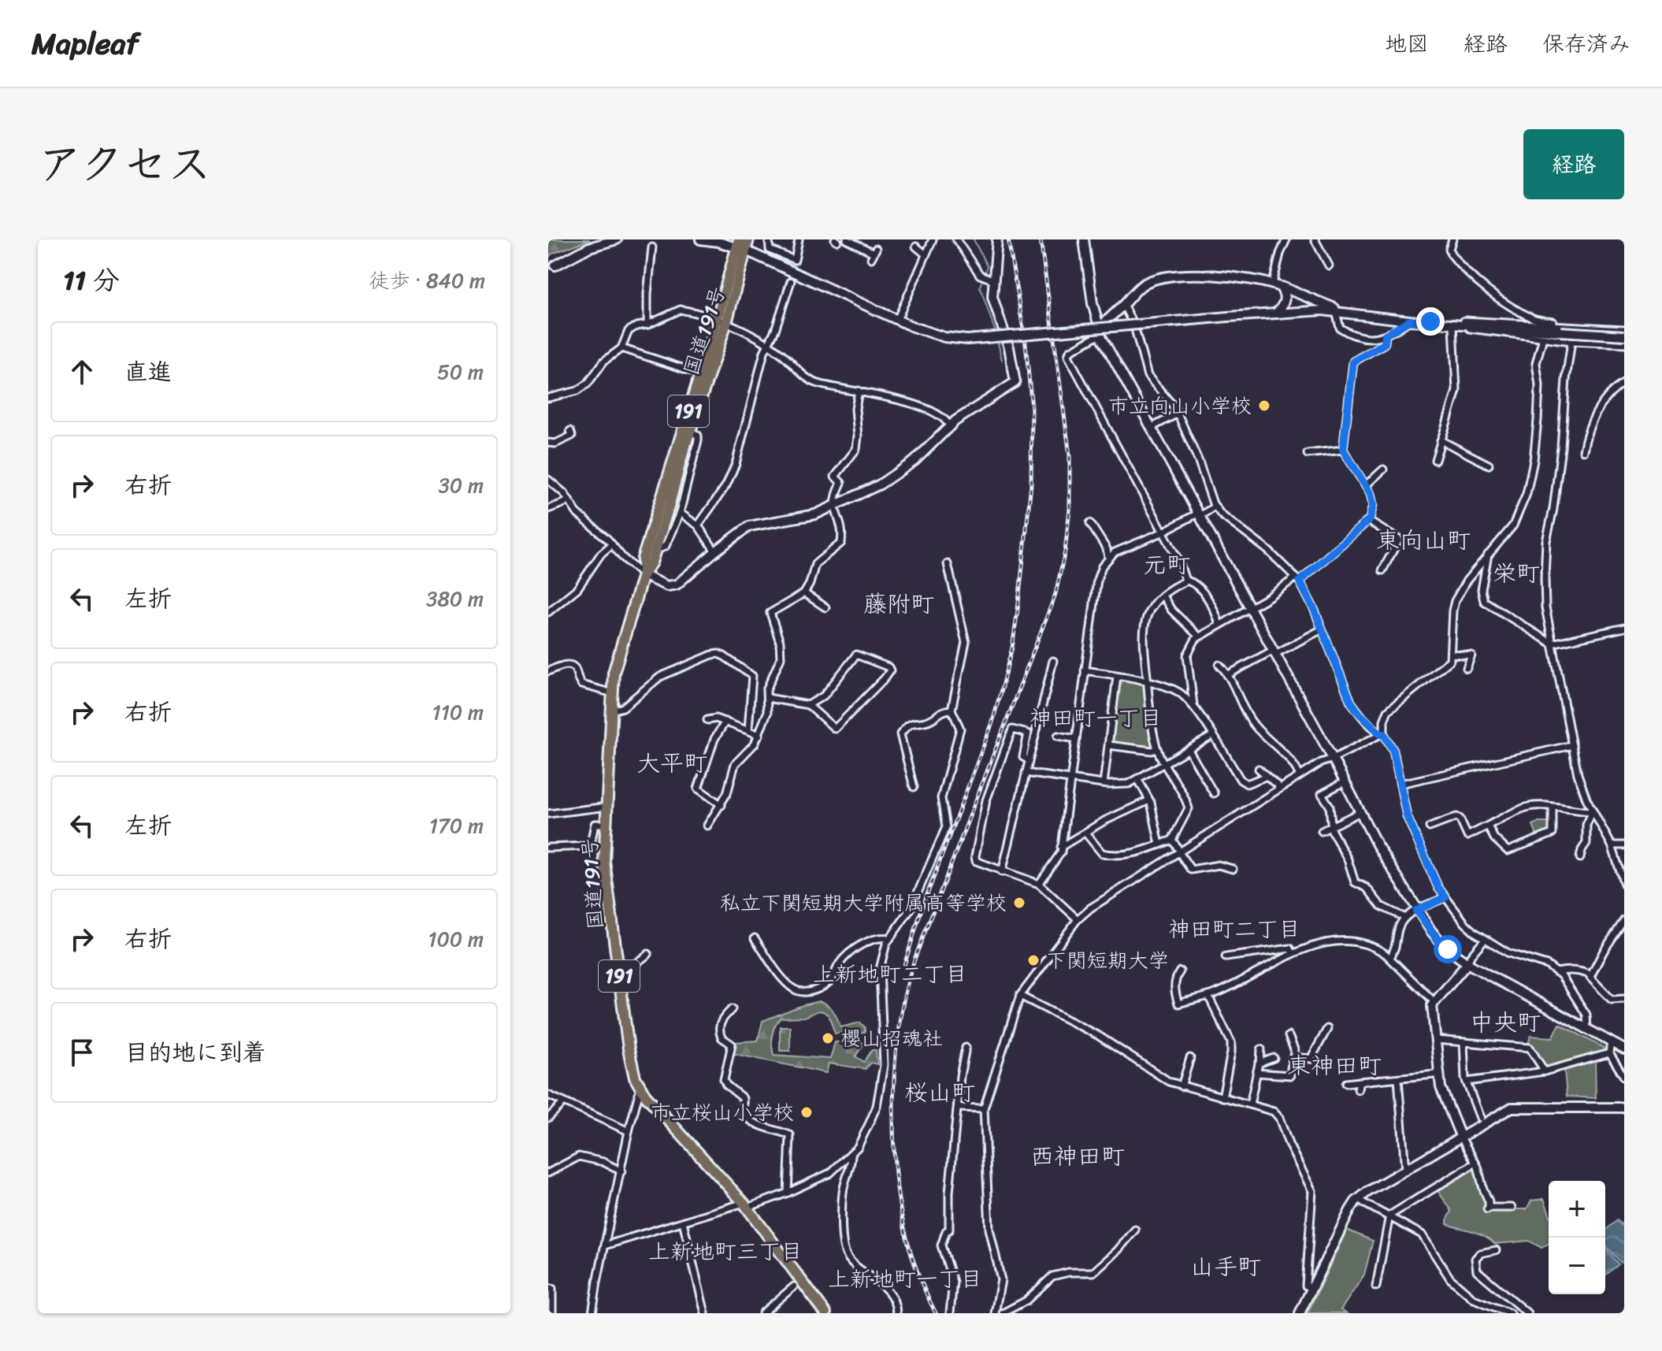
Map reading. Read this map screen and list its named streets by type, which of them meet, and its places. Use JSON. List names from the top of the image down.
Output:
{
  "streets": {
    "highway": ["国道191号", "191"]
  },
  "districts": [
    "東向山町",
    "元町",
    "栄町",
    "藤附町",
    "神田町一丁目",
    "大平町",
    "神田町二丁目",
    "上新地町二丁目",
    "中央町",
    "東神田町",
    "桜山町",
    "西神田町",
    "上新地町三丁目",
    "山手町",
    "上新地町一丁目"
  ],
  "places": [
    "市立向山小学校",
    "私立下関短期大学附属高等学校",
    "下関短期大学",
    "櫻山招魂社",
    "市立桜山小学校"
  ],
  "page": {
    "header": "Mapleaf",
    "nav": ["地図", "経路", "保存済み"],
    "title": "アクセス",
    "buttons": "経路",
    "heading": ["11 分", "徒歩 · 840 m"],
    "list": [
      ["直進", "50 m"],
      ["右折", "30 m"],
      ["左折", "380 m"],
      ["右折", "110 m"],
      ["左折", "170 m"],
      ["右折", "100 m"],
      "目的地に到着"
    ],
    "map_buttons": ["+", "−"]
  }
}
